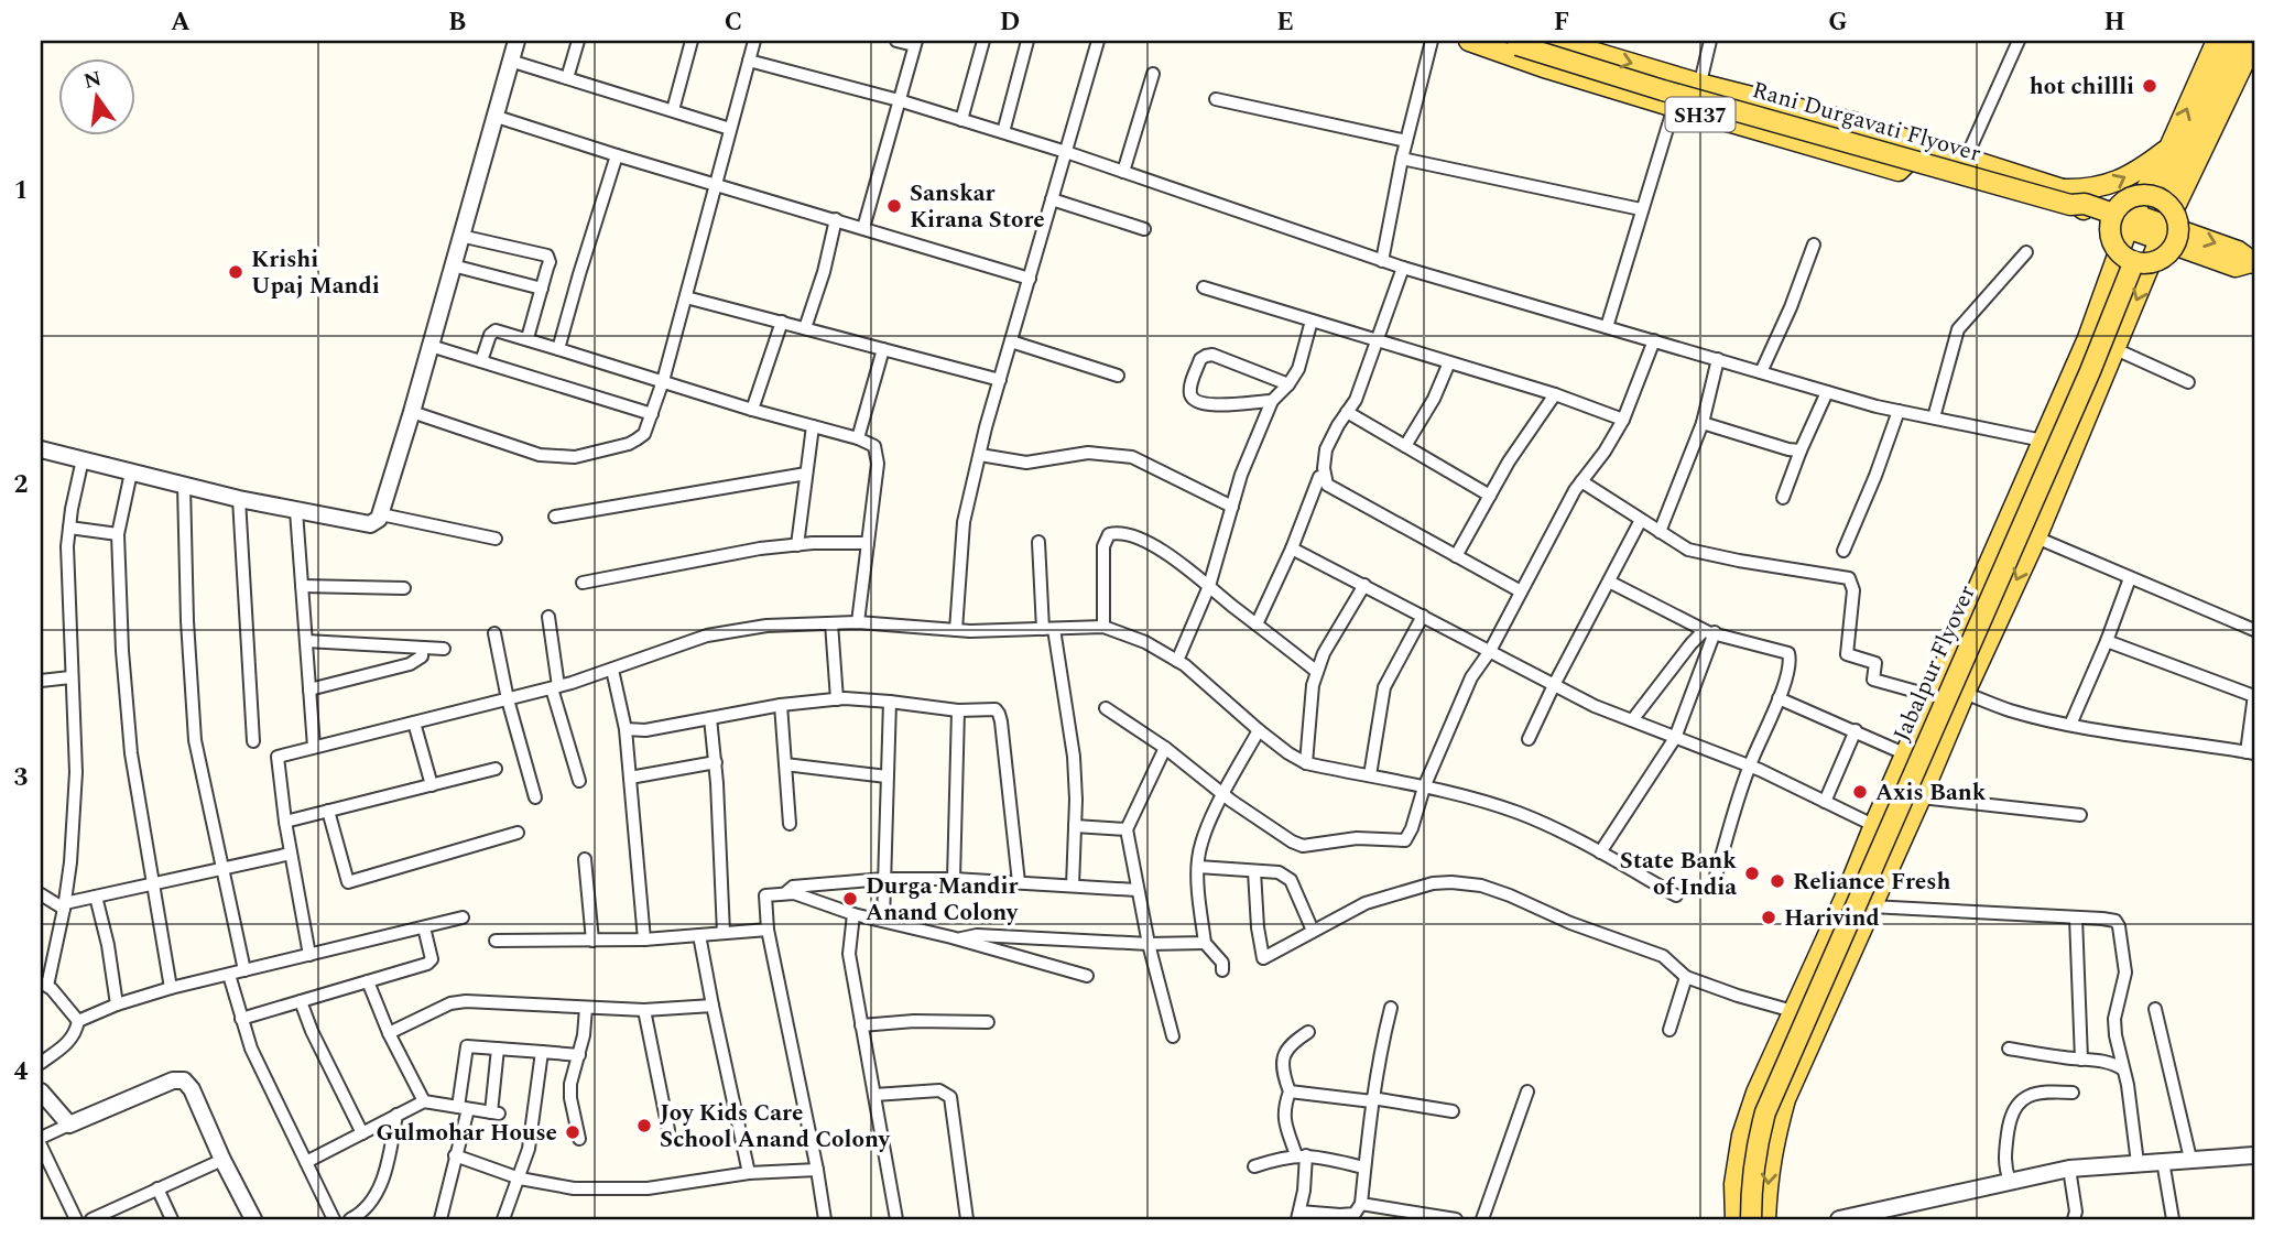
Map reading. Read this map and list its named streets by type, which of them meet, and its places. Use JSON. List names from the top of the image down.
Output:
{
  "streets": {
    "main road": ["SH37", "Rani Durgavati Flyover", "Jabalpur Flyover"]
  },
  "crossings": [
    ["SH37", "Rani Durgavati Flyover"]
  ],
  "places": [
    "hot chillli",
    "Sanskar Kirana Store",
    "Krishi Upaj Mandi",
    "Axis Bank",
    "State Bank of India",
    "Reliance Fresh",
    "Durga Mandir Anand Colony",
    "Harivind",
    "Joy Kids Care School Anand Colony",
    "Gulmohar House"
  ],
  "north": "top",
  "grid": {
    "columns": [
      "A",
      "B",
      "C",
      "D",
      "E",
      "F",
      "G",
      "H"
    ],
    "rows": [
      "1",
      "2",
      "3",
      "4"
    ]
  }
}
